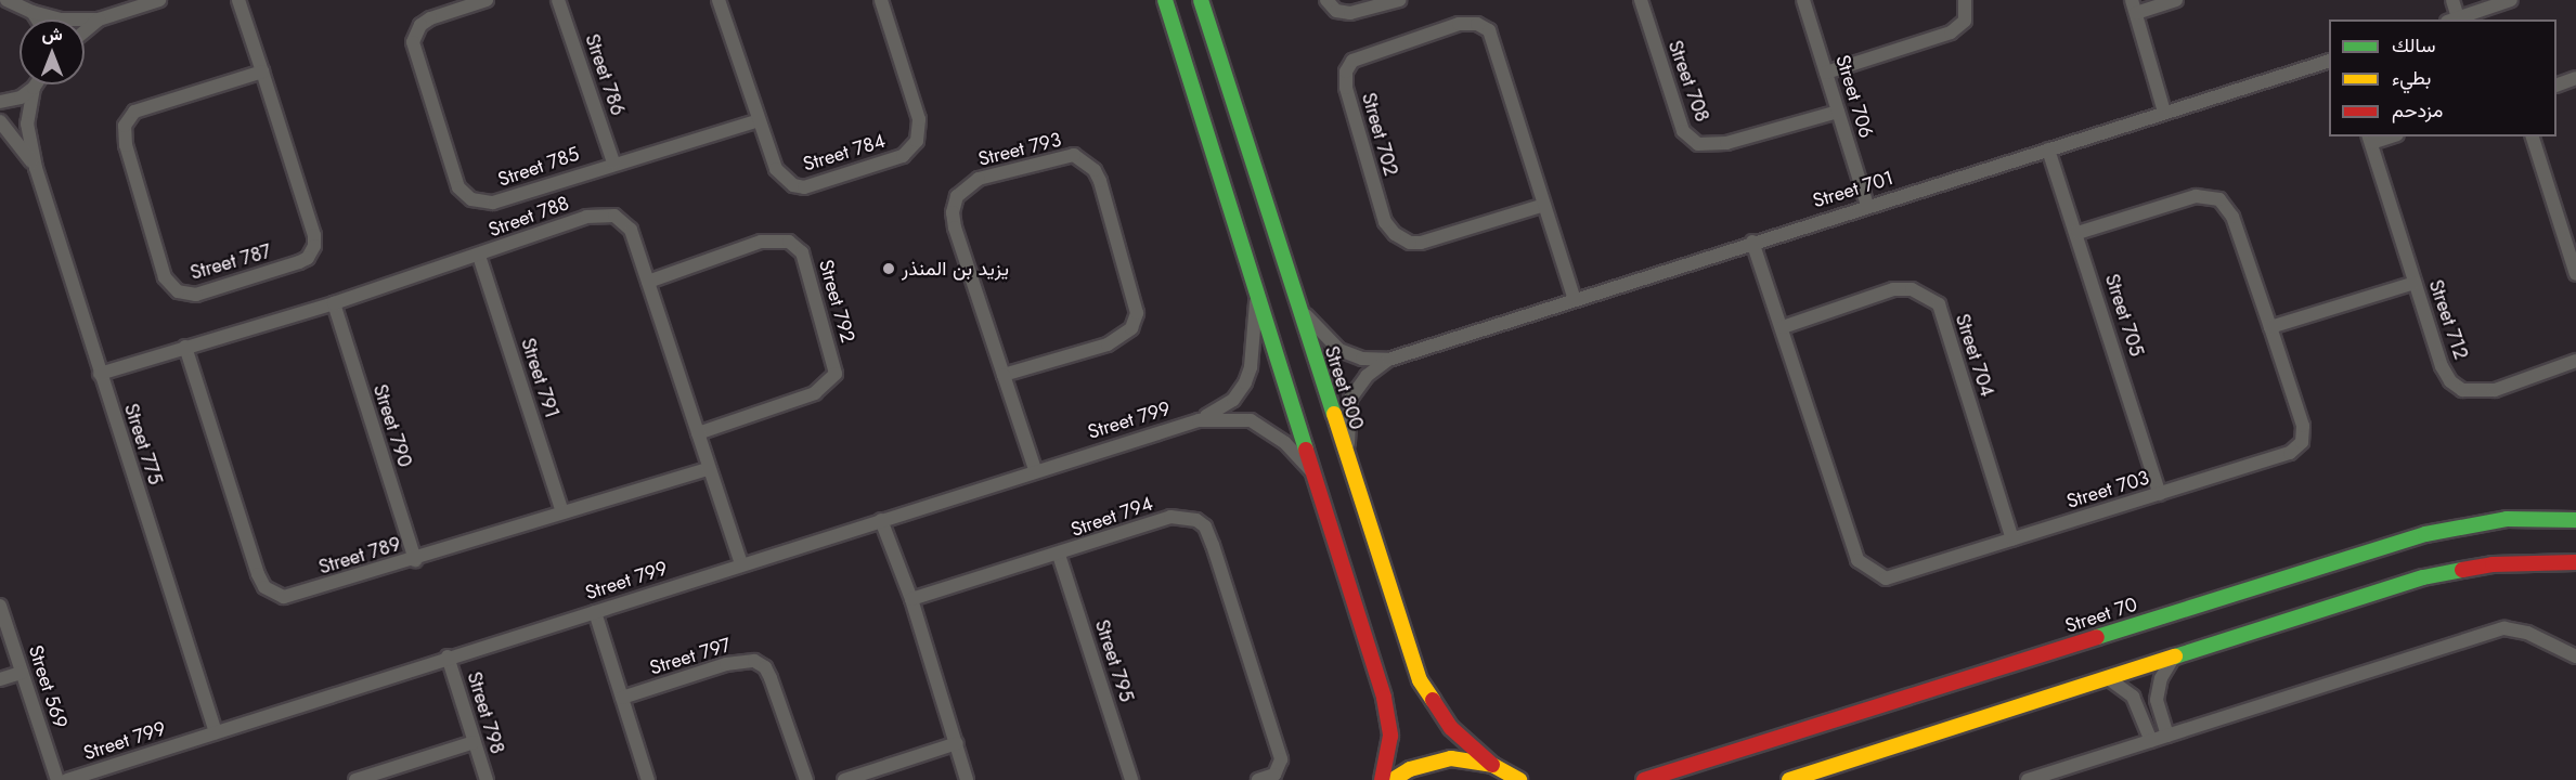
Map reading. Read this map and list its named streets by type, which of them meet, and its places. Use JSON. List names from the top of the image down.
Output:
{
  "streets": {
    "main road": ["Street 800", "Street 70"],
    "street": [
      "Street 786",
      "Street 708",
      "Street 706",
      "Street 702",
      "Street 793",
      "Street 784",
      "Street 785",
      "Street 701",
      "Street 788",
      "Street 787",
      "Street 792",
      "Street 705",
      "Street 712",
      "Street 704",
      "Street 791",
      "Street 799",
      "Street 790",
      "Street 775",
      "Street 703",
      "Street 794",
      "Street 789",
      "Street 797",
      "Street 795",
      "Street 569",
      "Street 798"
    ]
  },
  "crossings": [
    ["Street 786", "Street 785"],
    ["Street 708", "Street 706"],
    ["Street 706", "Street 701"],
    ["Street 702", "Street 701"],
    ["Street 793", "Street 799"],
    ["Street 784", "Street 785"],
    ["Street 701", "Street 705"],
    ["Street 701", "Street 800"],
    ["Street 701", "Street 703"],
    ["Street 788", "Street 792"],
    ["Street 788", "Street 791"],
    ["Street 788", "Street 799"],
    ["Street 788", "Street 790"],
    ["Street 788", "Street 775"],
    ["Street 788", "Street 789"],
    ["Street 705", "Street 703"],
    ["Street 704", "Street 703"],
    ["Street 791", "Street 789"],
    ["Street 799", "Street 775"],
    ["Street 799", "Street 798"],
    ["Street 790", "Street 789"],
    ["Street 794", "Street 795"]
  ],
  "places": ["يزيد بن المنذر"],
  "legend": ["سالك", "بطيء", "مزدحم"],
  "north": "top"
}
